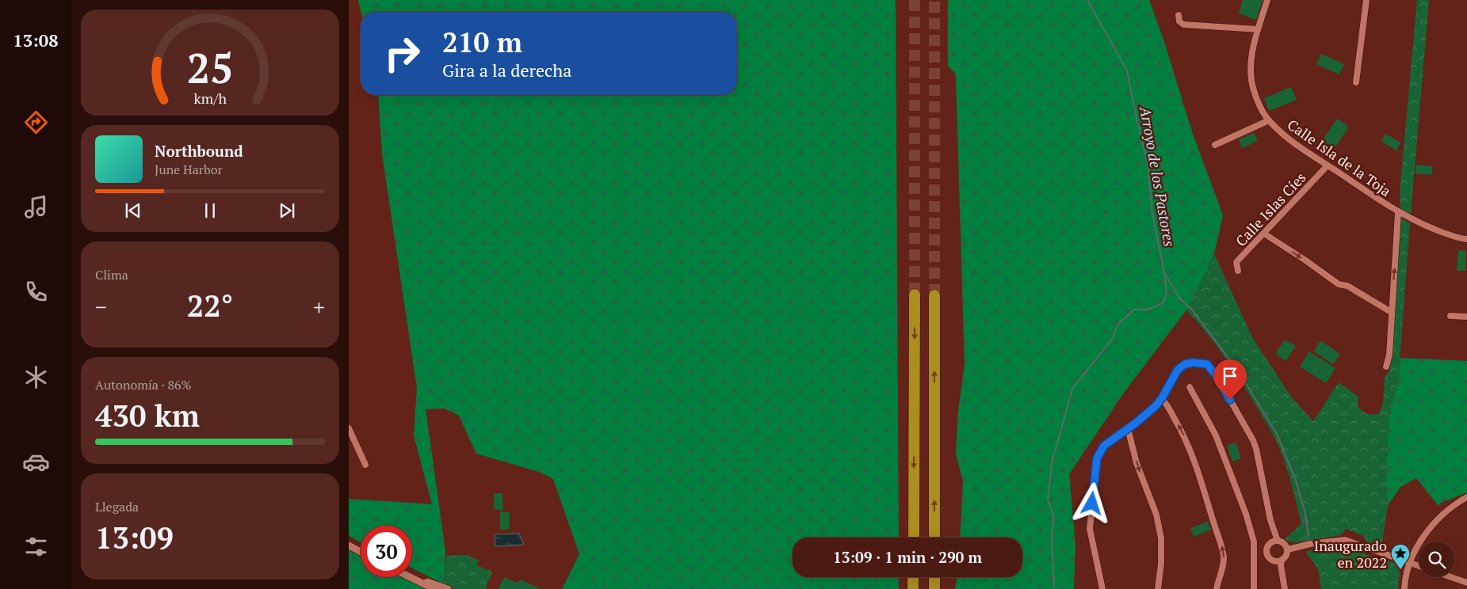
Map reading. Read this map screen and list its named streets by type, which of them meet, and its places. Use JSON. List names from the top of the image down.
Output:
{
  "streets": {
    "street": ["Calle Isla de la Toja", "Calle Islas Cíes"]
  },
  "crossings": [
    ["Calle Isla de la Toja", "Calle Islas Cíes"]
  ],
  "water": ["Arroyo de los Pastores"],
  "places": {
    "place": ["Inaugurado en 2022"]
  },
  "page": {
    "tabs": "13:08",
    "turn": ["210 m", "Gira a la derecha"],
    "song": ["Northbound", "June Harbor"],
    "tile": [
      "Clima",
      ["Autonomía · 86%", "430 km"],
      ["Llegada", "13:09"]
    ],
    "heat": ["−", "22°", "+"],
    "limit": "30",
    "trip": "13:09 · 1 min · 290 m",
    "gauge": ["25", "km/h"]
  }
}
